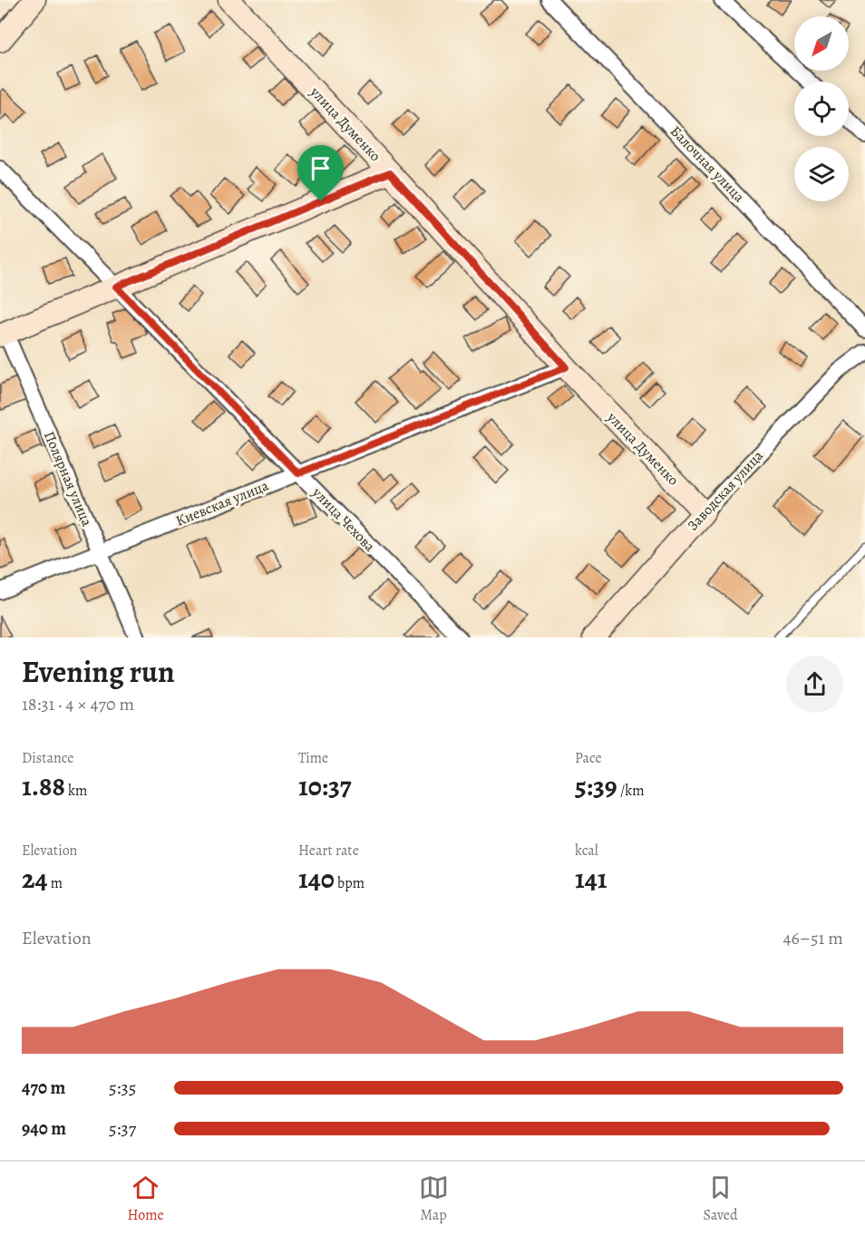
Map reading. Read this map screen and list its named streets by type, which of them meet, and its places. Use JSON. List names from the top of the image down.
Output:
{
  "streets": {
    "street": [
      "улица Думенко",
      "Балочная улица",
      "Полярная улица",
      "Заводская улица",
      "Киевская улица",
      "улица Чехова"
    ]
  },
  "crossings": [
    ["улица Думенко", "Заводская улица"],
    ["улица Думенко", "Киевская улица"],
    ["Полярная улица", "Киевская улица"],
    ["Киевская улица", "улица Чехова"]
  ],
  "north": "bottom left",
  "page": {
    "heading": ["Evening run", "18:31 · 4 × 470 m"],
    "stats": [
      ["Distance", "1.88 km"],
      ["Time", "10:37"],
      ["Pace", "5:39 /km"],
      ["Elevation", "24 m"],
      ["Heart rate", "140 bpm"],
      ["kcal", "141"]
    ],
    "chart": ["Elevation", "46–51 m"],
    "list": [
      {
        "name": "470 m",
        "note": "5:35"
      },
      {
        "name": "940 m",
        "note": "5:37"
      }
    ],
    "tabs": ["Home", "Map", "Saved"]
  }
}
